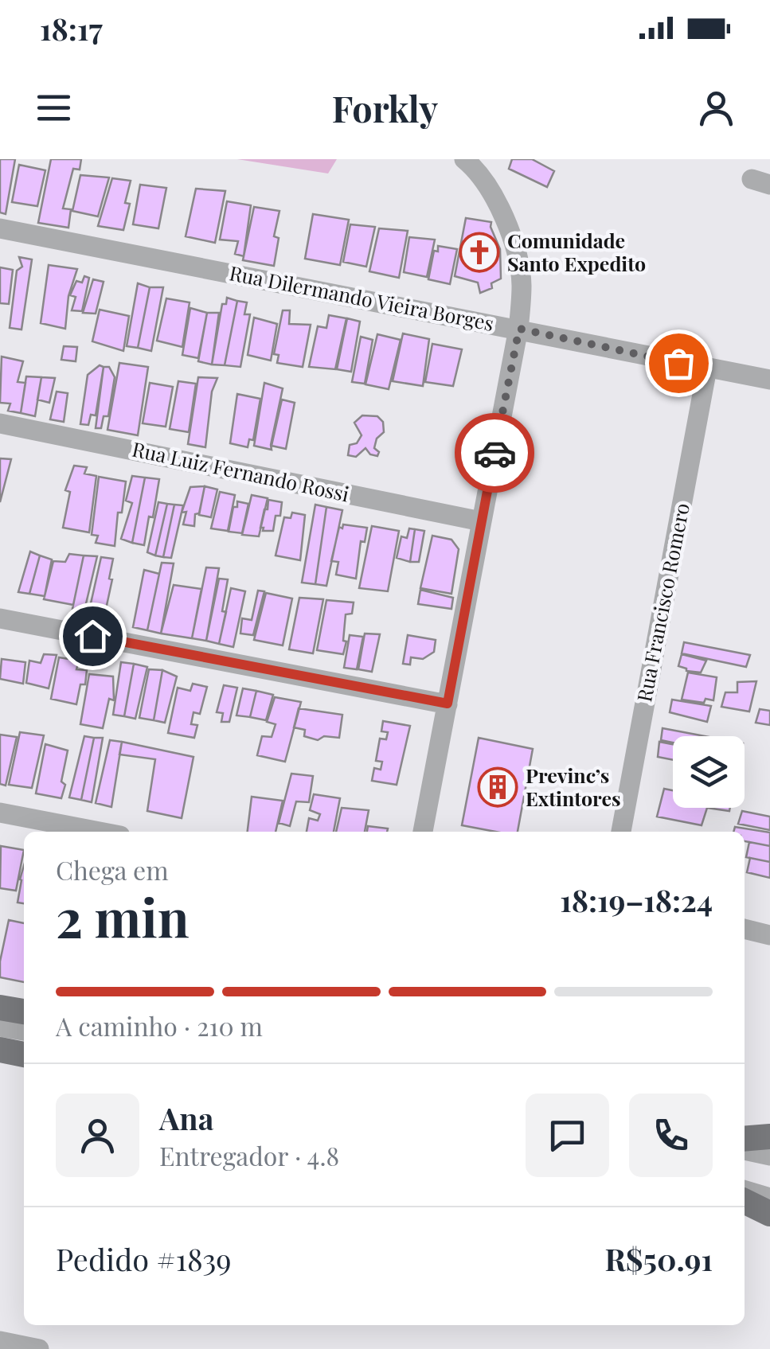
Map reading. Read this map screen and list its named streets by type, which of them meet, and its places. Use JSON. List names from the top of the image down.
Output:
{
  "streets": {
    "street": ["Rua Dilermando Vieira Borges", "Rua Luiz Fernando Rossi", "Rua Francisco Romero"]
  },
  "crossings": [
    ["Rua Dilermando Vieira Borges", "Rua Francisco Romero"]
  ],
  "places": {
    "church": ["Comunidade Santo Expedito"],
    "building": ["Previnc’s Extintores"]
  },
  "page": {
    "status": "18:17",
    "header": "Forkly",
    "heading": ["2 min", "Chega em", "18:19–18:24"],
    "panel": [
      "Ana",
      "Entregador · 4.8",
      "Pedido #1839",
      "R$50.91"
    ],
    "bar": "A caminho · 210 m"
  }
}
